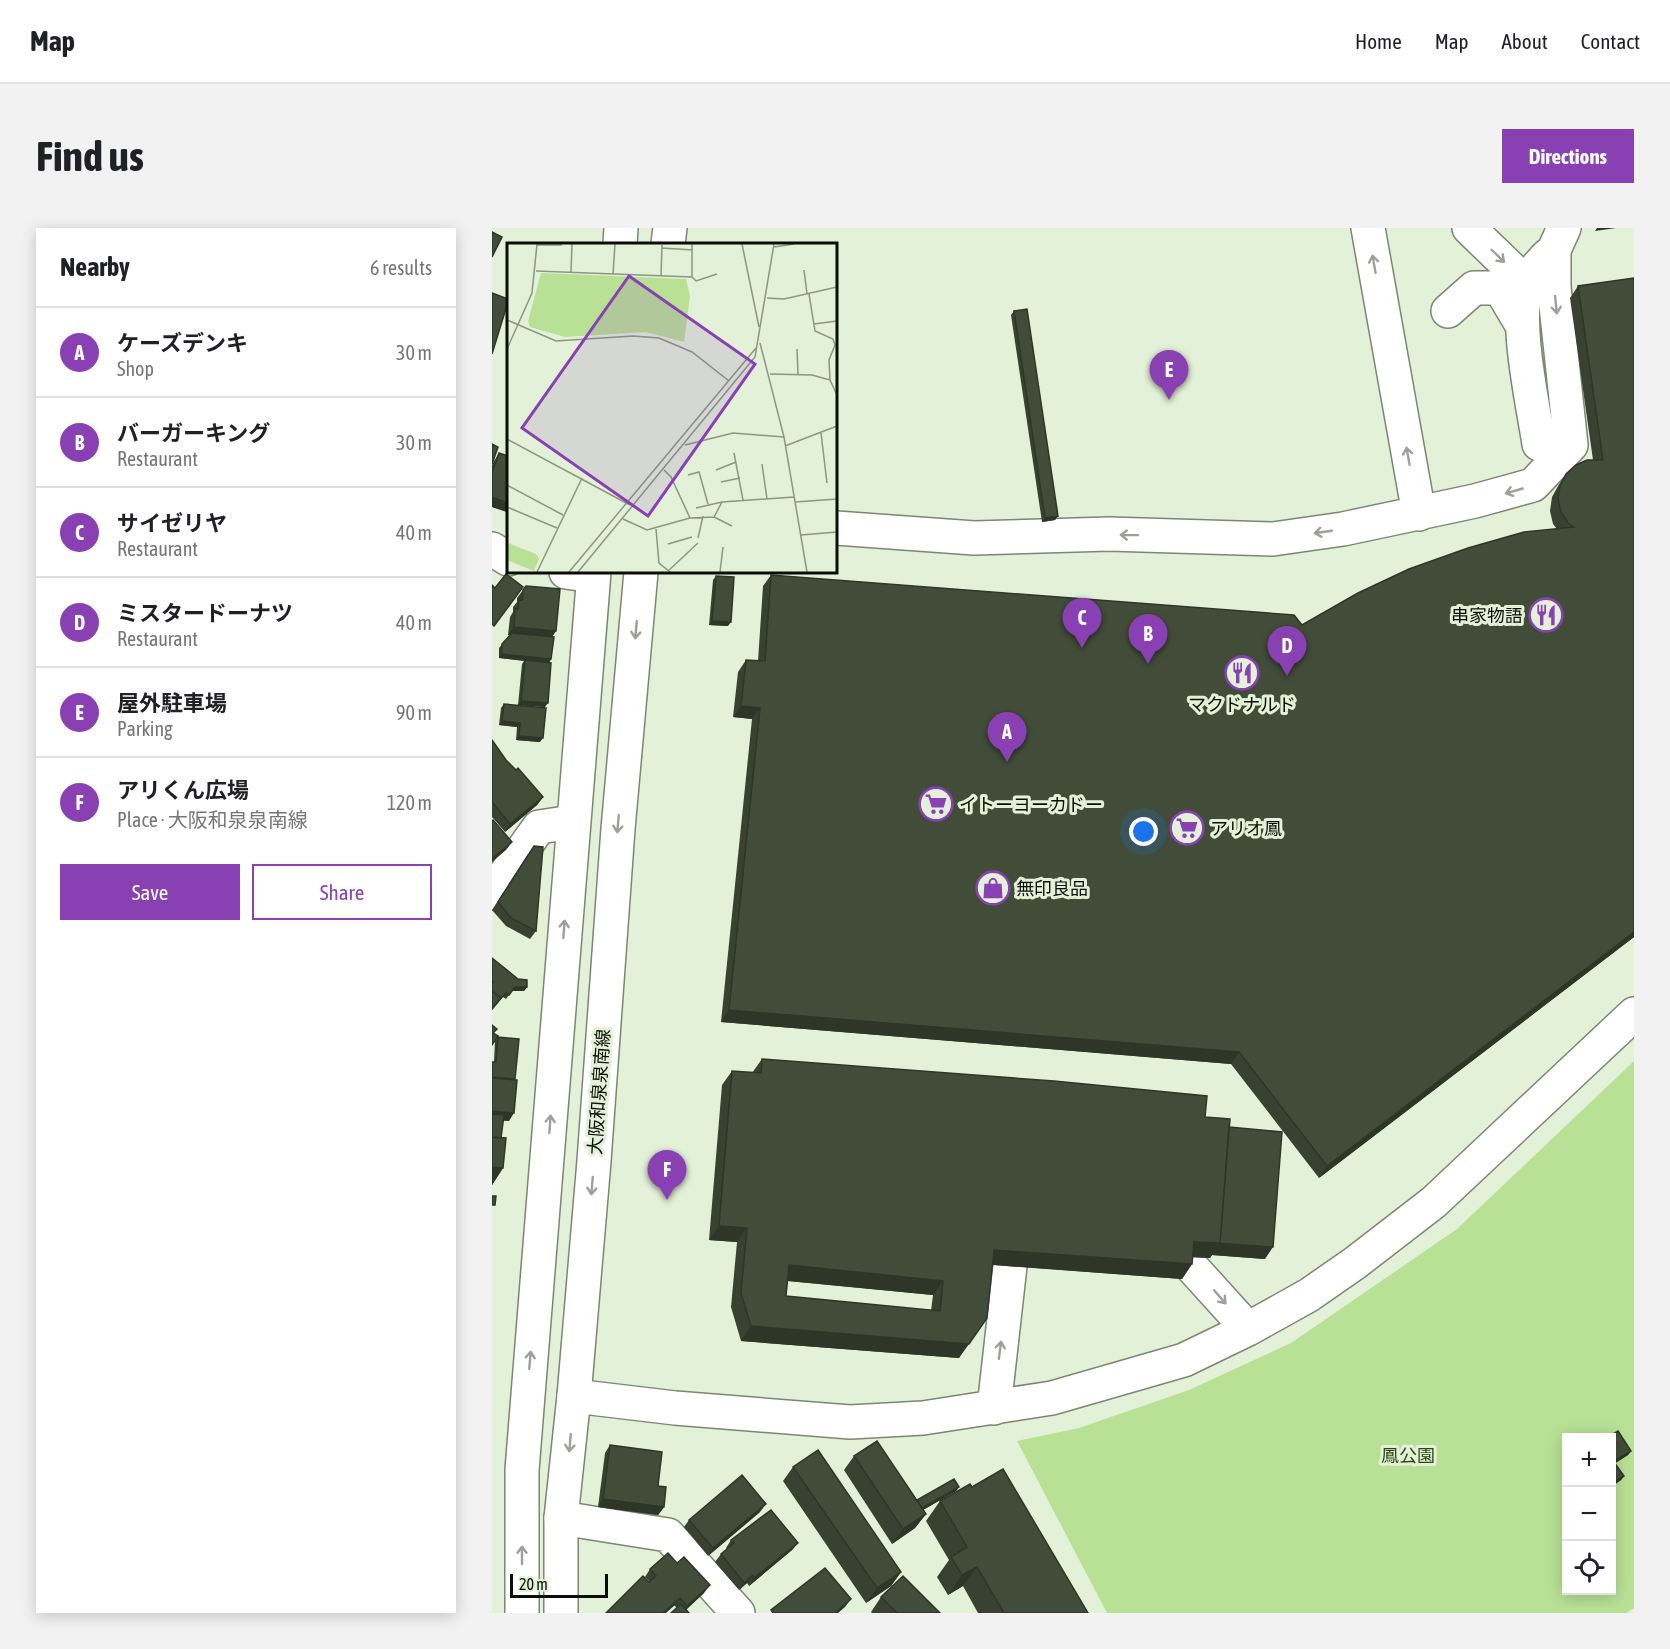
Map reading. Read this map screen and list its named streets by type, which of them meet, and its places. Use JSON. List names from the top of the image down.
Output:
{
  "streets": {
    "main road": ["大阪和泉泉南線"]
  },
  "parks": ["鳳公園"],
  "places": {
    "restaurant": ["串家物語", "マクドナルド"],
    "supermarket": ["イトーヨーカドー", "アリオ鳳"],
    "shop": ["無印良品"]
  },
  "scale_bar": "20 m",
  "page": {
    "header": "Map",
    "nav": [
      "Home",
      "Map",
      "About",
      "Contact"
    ],
    "buttons": [
      "Directions",
      ["Save", "Share"]
    ],
    "title": "Find us",
    "heading": ["Nearby", "6 results"],
    "list": [
      {
        "mark": "A",
        "name": "ケーズデンキ",
        "note": "Shop",
        "value": "30 m"
      },
      {
        "mark": "B",
        "name": "バーガーキング",
        "note": "Restaurant",
        "value": "30 m"
      },
      {
        "mark": "C",
        "name": "サイゼリヤ",
        "note": "Restaurant",
        "value": "40 m"
      },
      {
        "mark": "D",
        "name": "ミスタードーナツ",
        "note": "Restaurant",
        "value": "40 m"
      },
      {
        "mark": "E",
        "name": "屋外駐車場",
        "note": "Parking",
        "value": "90 m"
      },
      {
        "mark": "F",
        "name": "アリくん広場",
        "note": "Place · 大阪和泉泉南線",
        "value": "120 m"
      }
    ],
    "pins": [
      "E",
      "C",
      "B",
      "D",
      "A",
      "F"
    ],
    "map_buttons": ["+", "−"],
    "scale": "20 m"
  }
}
